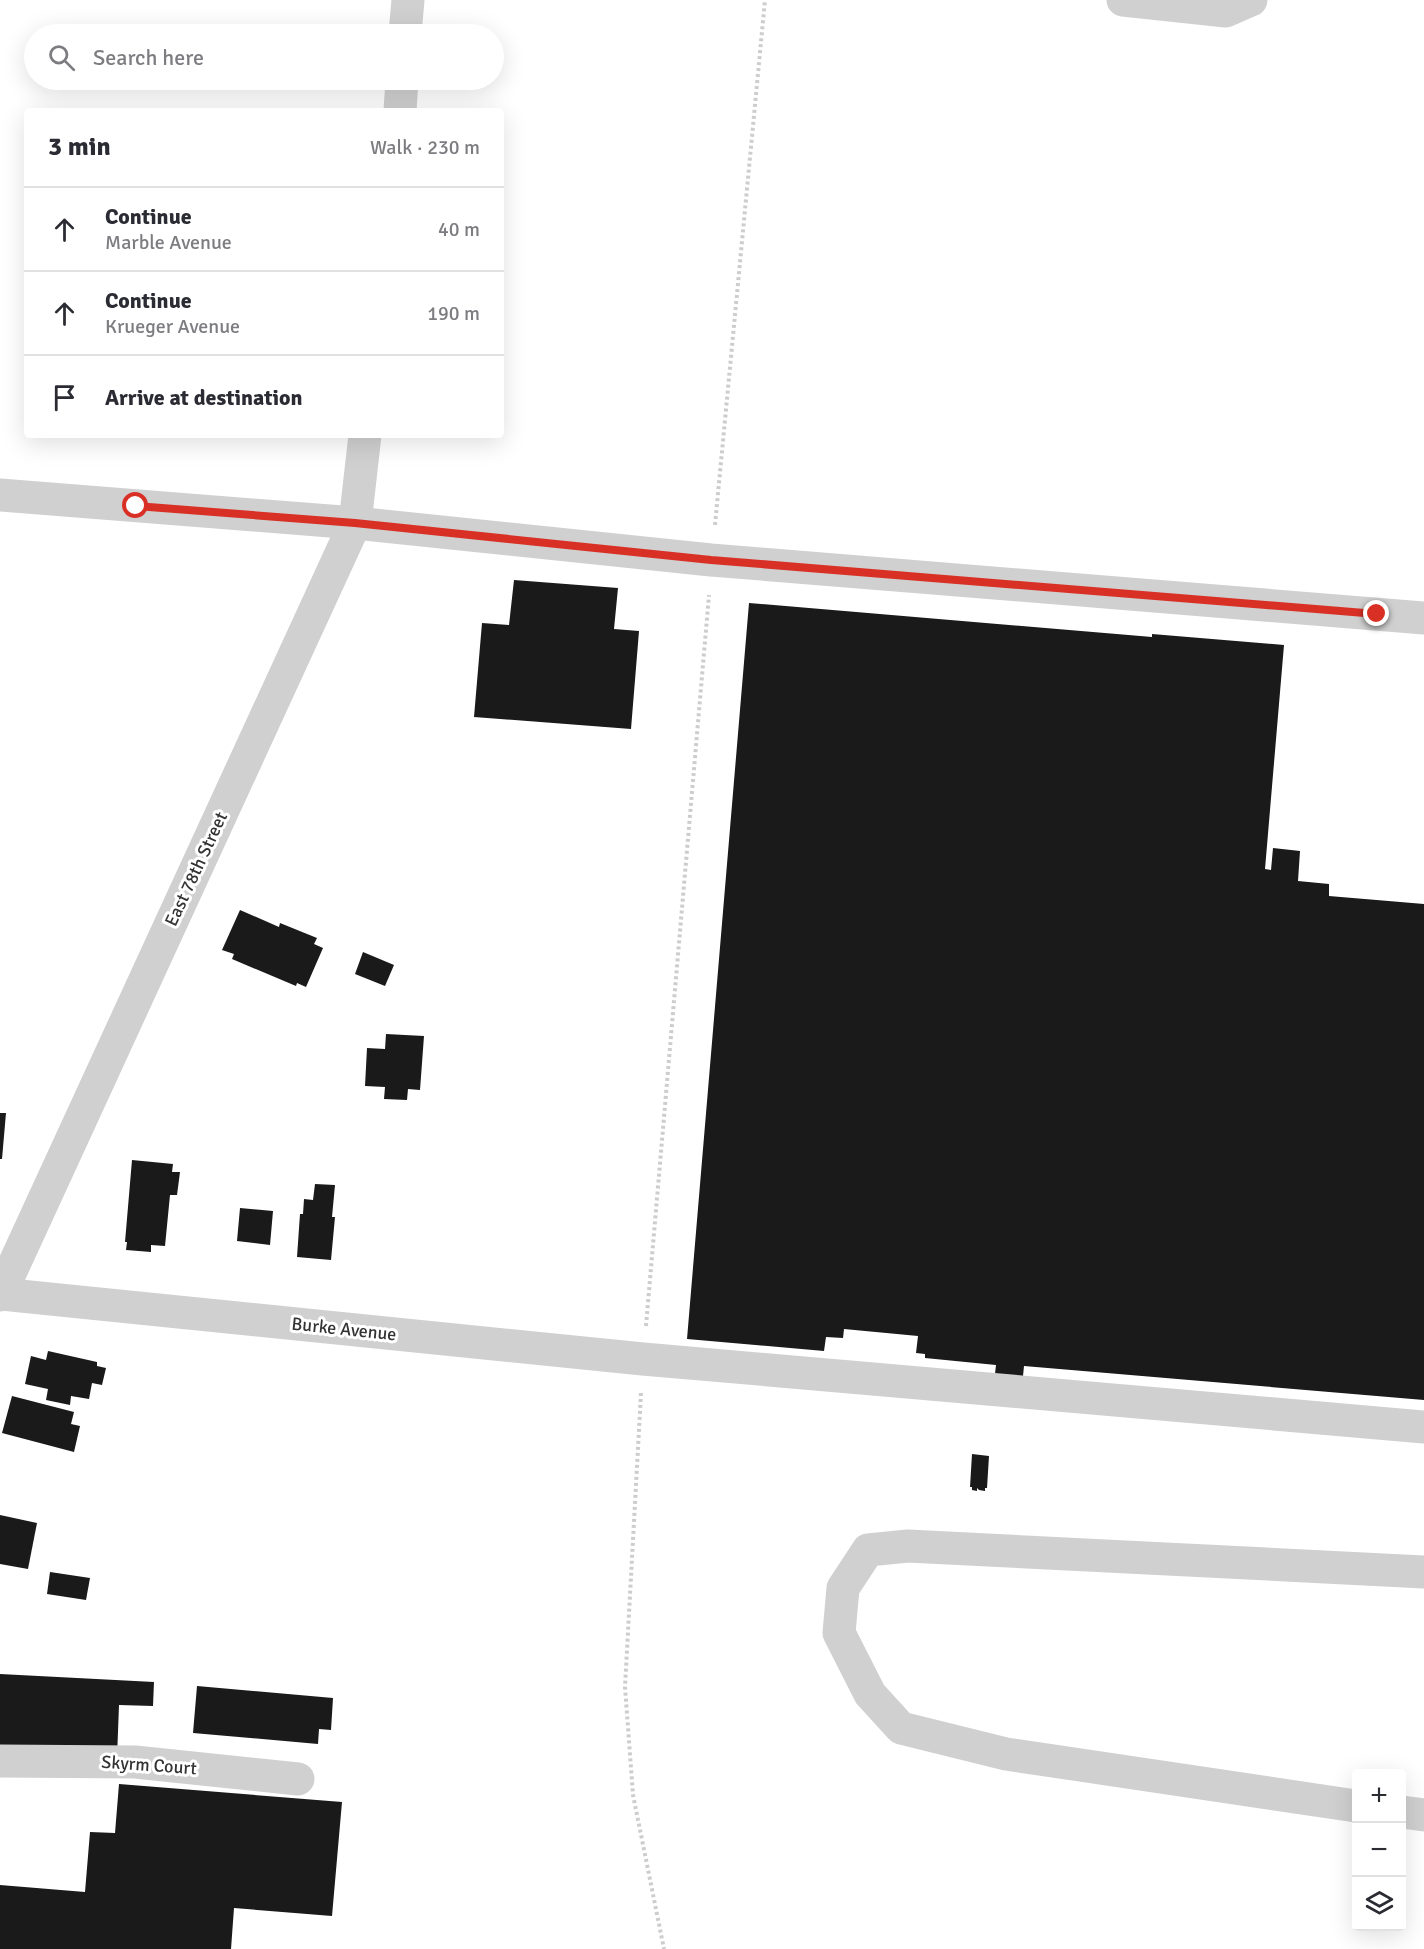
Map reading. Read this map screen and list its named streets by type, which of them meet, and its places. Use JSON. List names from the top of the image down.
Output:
{
  "streets": {
    "street": ["East 78th Street", "Burke Avenue", "Skyrm Court"]
  },
  "crossings": [
    ["East 78th Street", "Burke Avenue"]
  ],
  "page": {
    "search": "Search here",
    "heading": ["3 min", "Walk · 230 m"],
    "list": [
      ["Continue", "Marble Avenue", "40 m"],
      ["Continue", "Krueger Avenue", "190 m"],
      "Arrive at destination"
    ],
    "map_buttons": ["+", "−"]
  }
}
